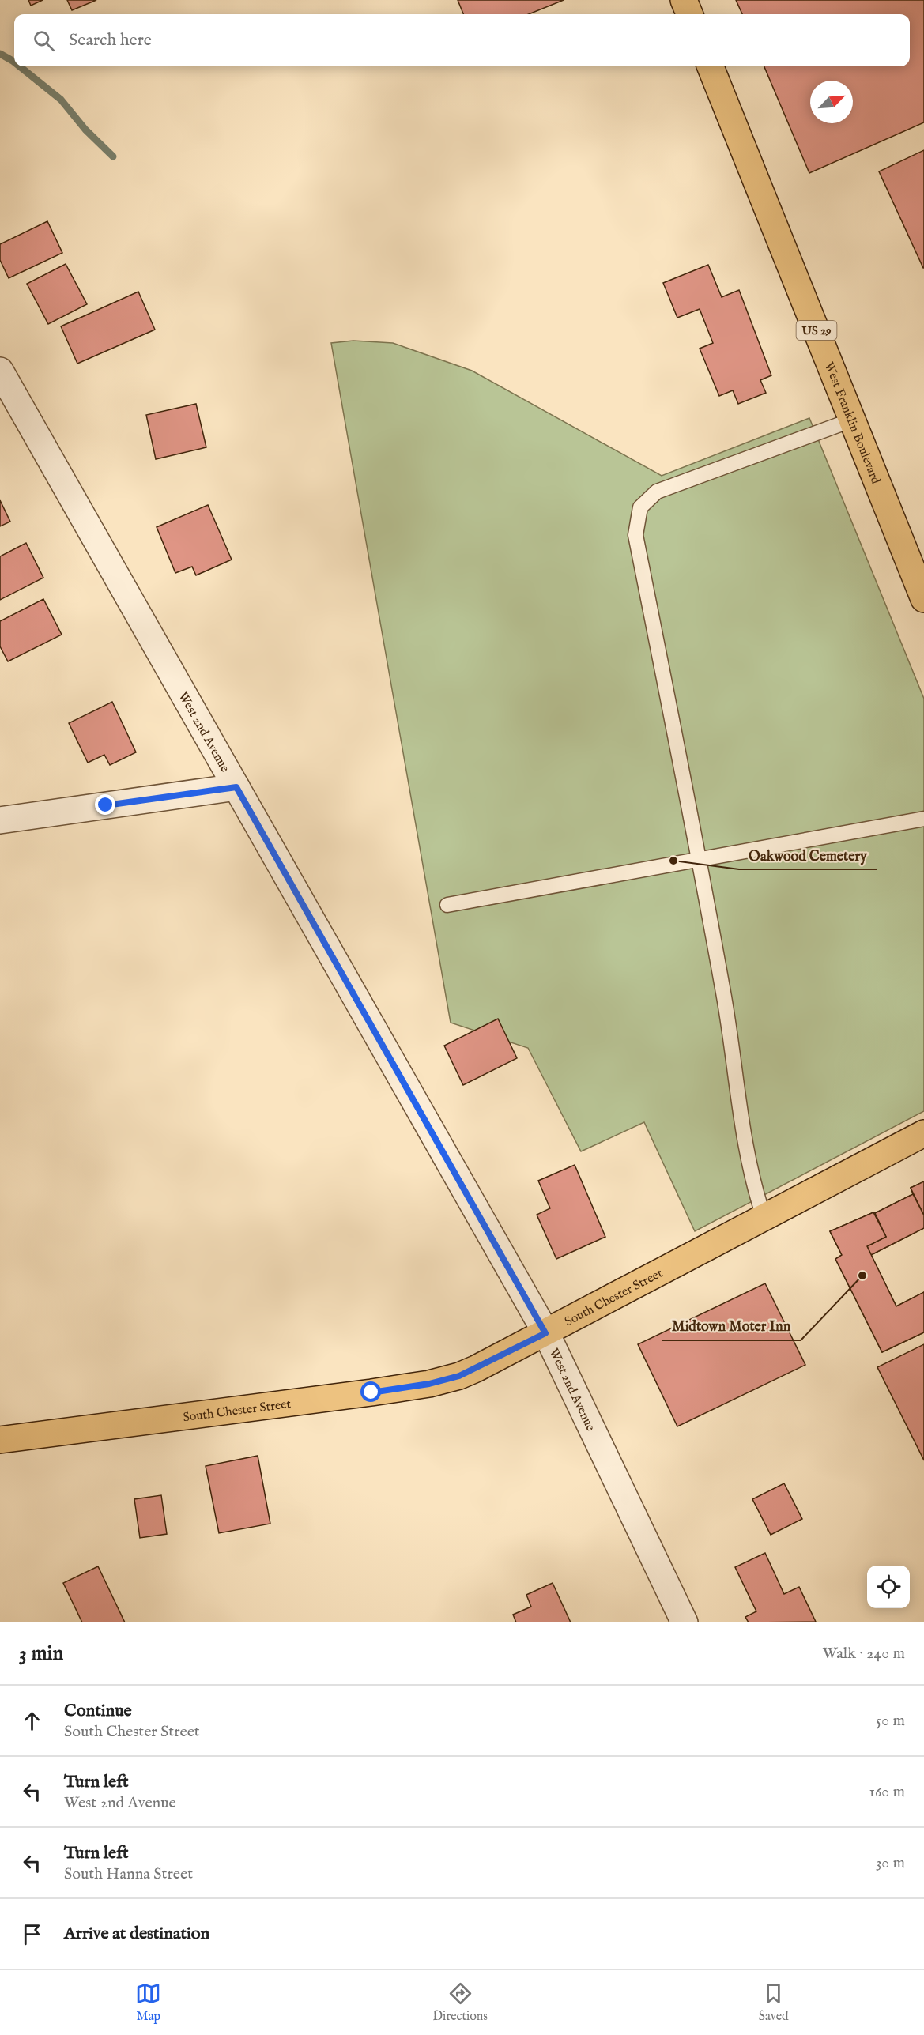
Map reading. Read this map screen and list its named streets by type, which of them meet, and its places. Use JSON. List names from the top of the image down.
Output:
{
  "streets": {
    "main road": ["US 29", "West Franklin Boulevard", "South Chester Street"],
    "street": ["West 2nd Avenue"]
  },
  "crossings": [
    ["West 2nd Avenue", "South Chester Street"]
  ],
  "places": ["Oakwood Cemetery", "Midtown Moter Inn"],
  "north": "top right",
  "page": {
    "search": "Search here",
    "heading": ["3 min", "Walk · 240 m"],
    "list": [
      ["Continue", "South Chester Street", "50 m"],
      ["Turn left", "West 2nd Avenue", "160 m"],
      ["Turn left", "South Hanna Street", "30 m"],
      "Arrive at destination"
    ],
    "nav": ["Map", "Directions", "Saved"]
  }
}
